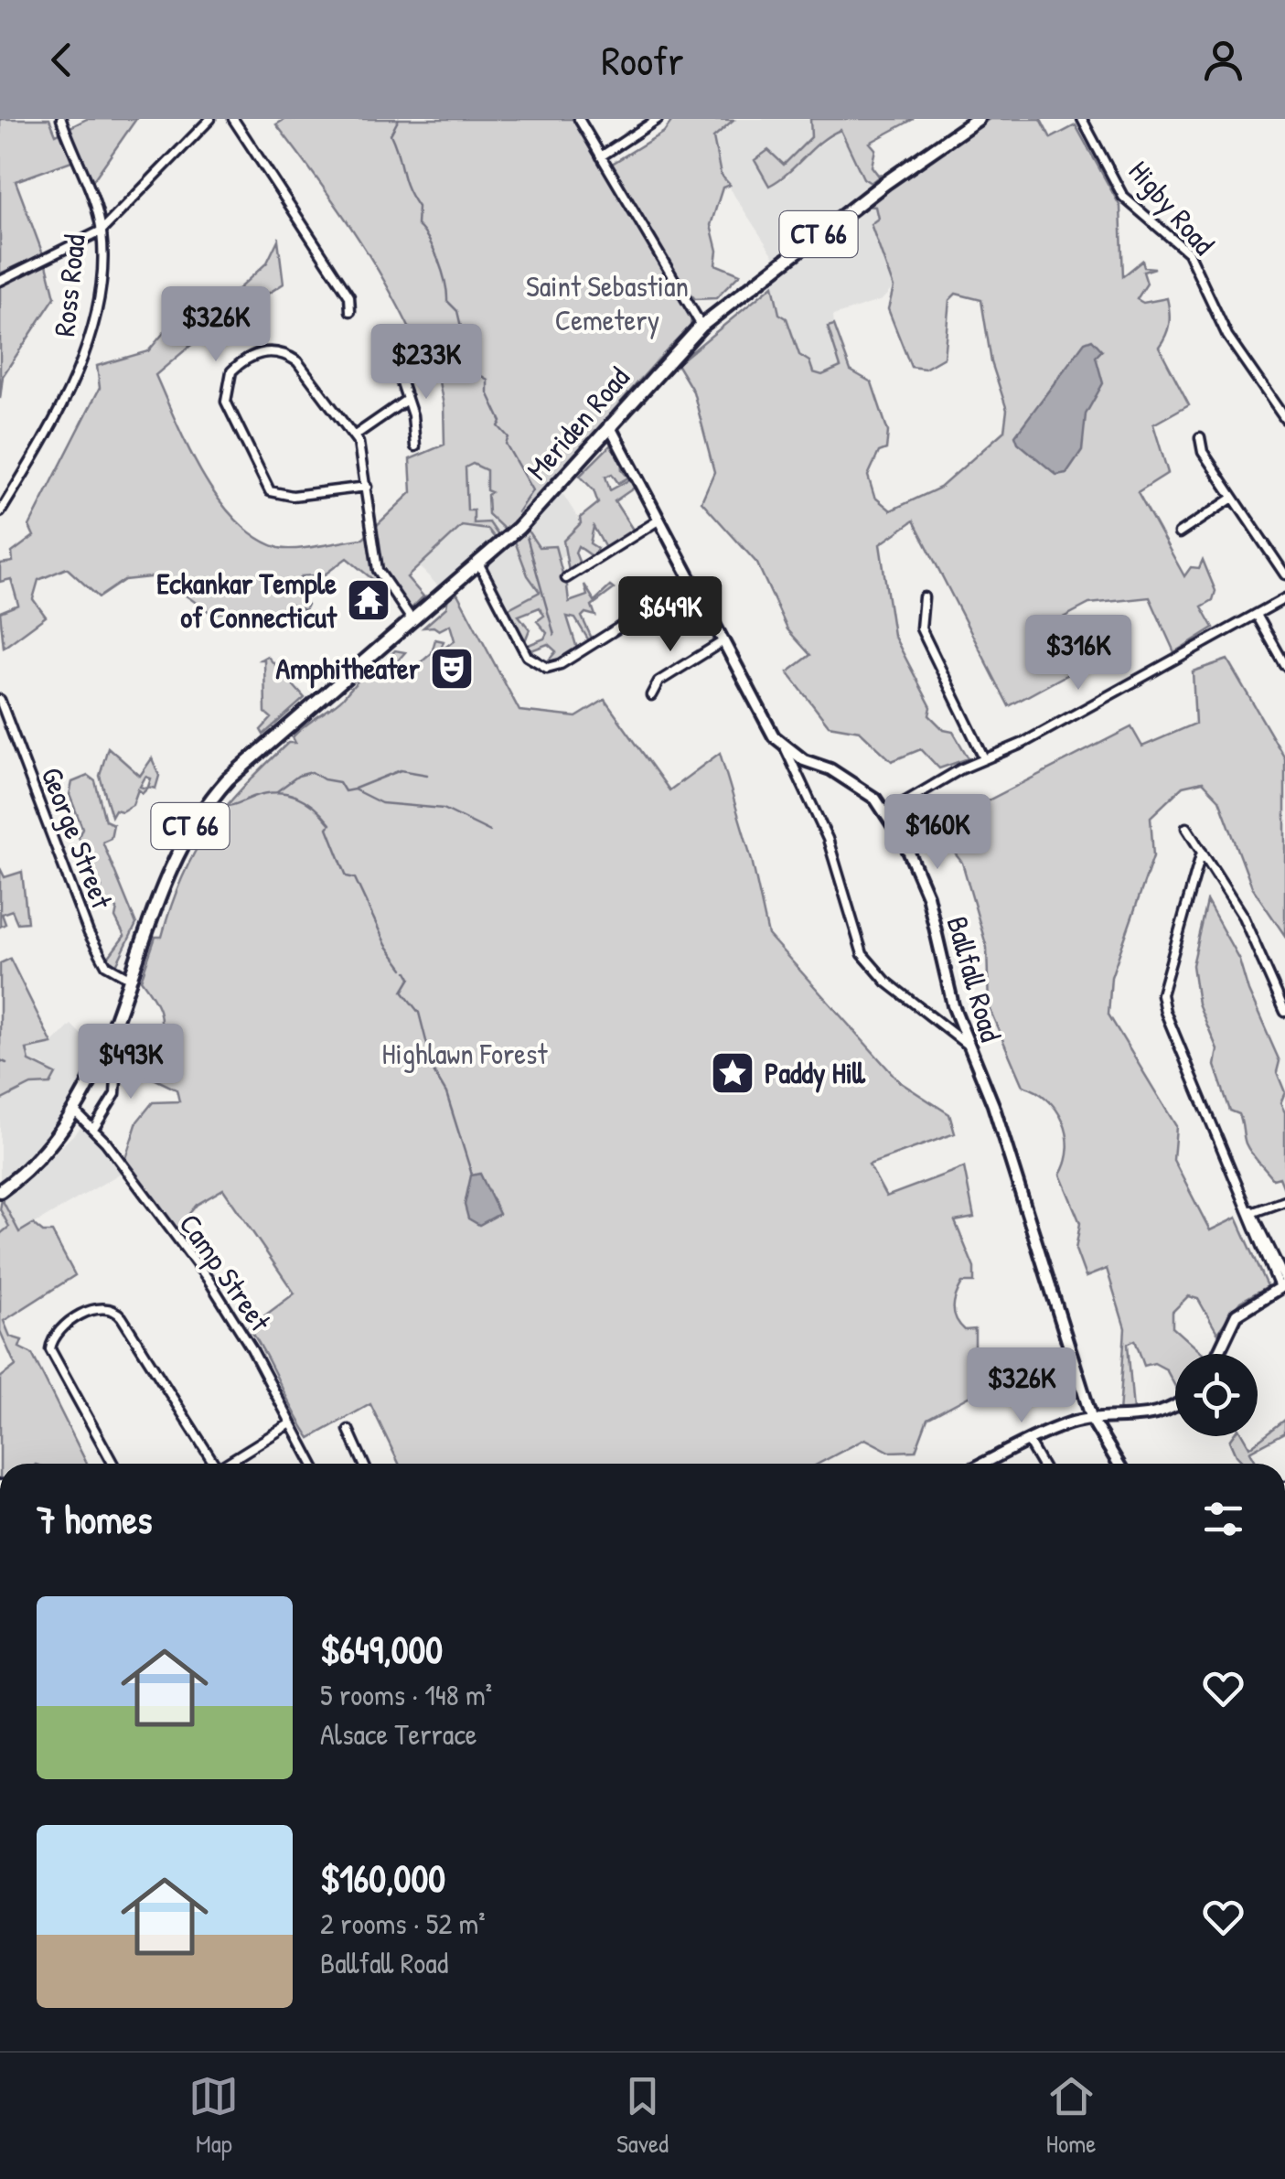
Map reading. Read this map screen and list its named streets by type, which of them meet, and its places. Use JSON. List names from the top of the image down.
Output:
{
  "streets": {
    "highway": ["CT 66", "Meriden Road"],
    "main road": ["Ballfall Road"],
    "street": [
      "Higby Road",
      "Ross Road",
      "George Street",
      "Camp Street"
    ]
  },
  "crossings": [
    ["CT 66", "Meriden Road"],
    ["CT 66", "George Street"],
    ["CT 66", "Camp Street"],
    ["Meriden Road", "George Street"]
  ],
  "parks": ["Saint Sebastian Cemetery", "Highlawn Forest"],
  "places": {
    "temple": ["Eckankar Temple of Connecticut"],
    "theatre": ["Amphitheater"],
    "place": ["Paddy Hill"]
  },
  "page": {
    "header": "Roofr",
    "price": [
      "$326K",
      "$233K",
      "$649K",
      "$316K",
      "$160K",
      "$493K",
      "$326K"
    ],
    "heading": "7 homes",
    "list": [
      {
        "name": "$649,000",
        "note": "5 rooms · 148 m² · Alsace Terrace"
      },
      {
        "name": "$160,000",
        "note": "2 rooms · 52 m² · Ballfall Road"
      }
    ],
    "tabs": ["Map", "Saved", "Home"]
  }
}
